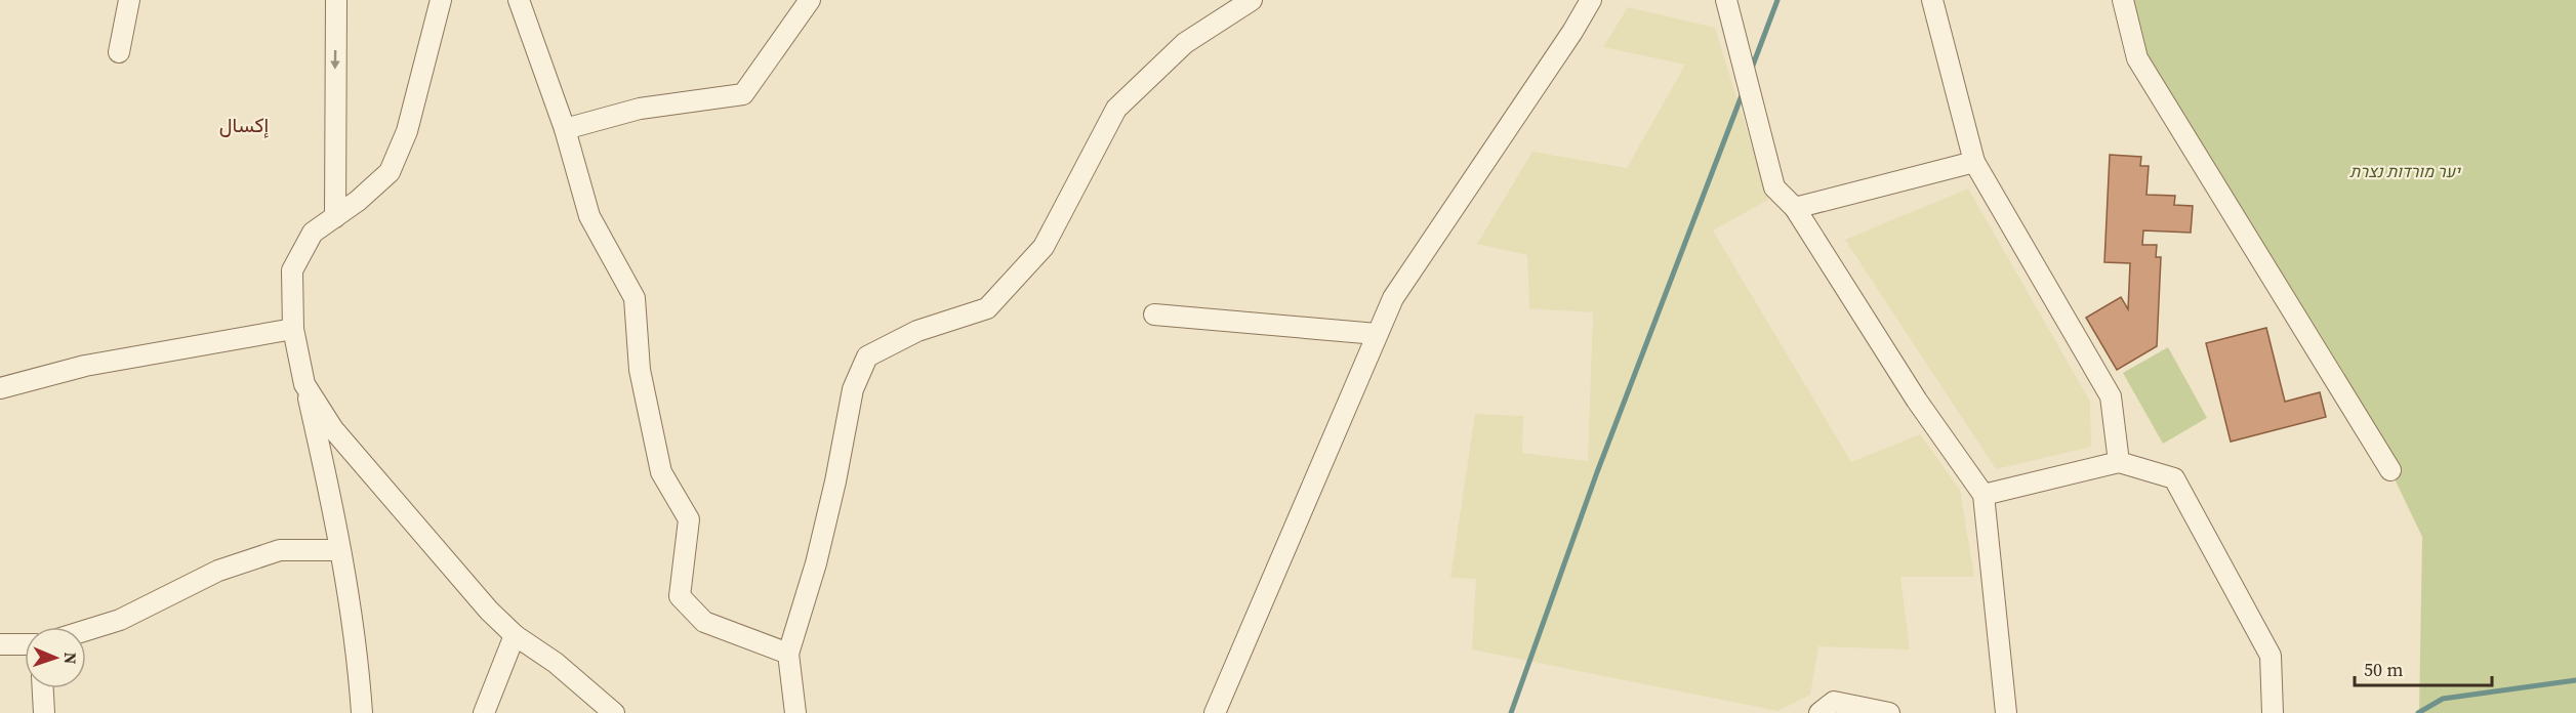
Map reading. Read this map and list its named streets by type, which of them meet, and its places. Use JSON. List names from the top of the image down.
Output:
{
  "districts": ["إكسال"],
  "parks": ["יער מורדות נצרת"],
  "scale_bar": "50 m",
  "north": "right"
}
